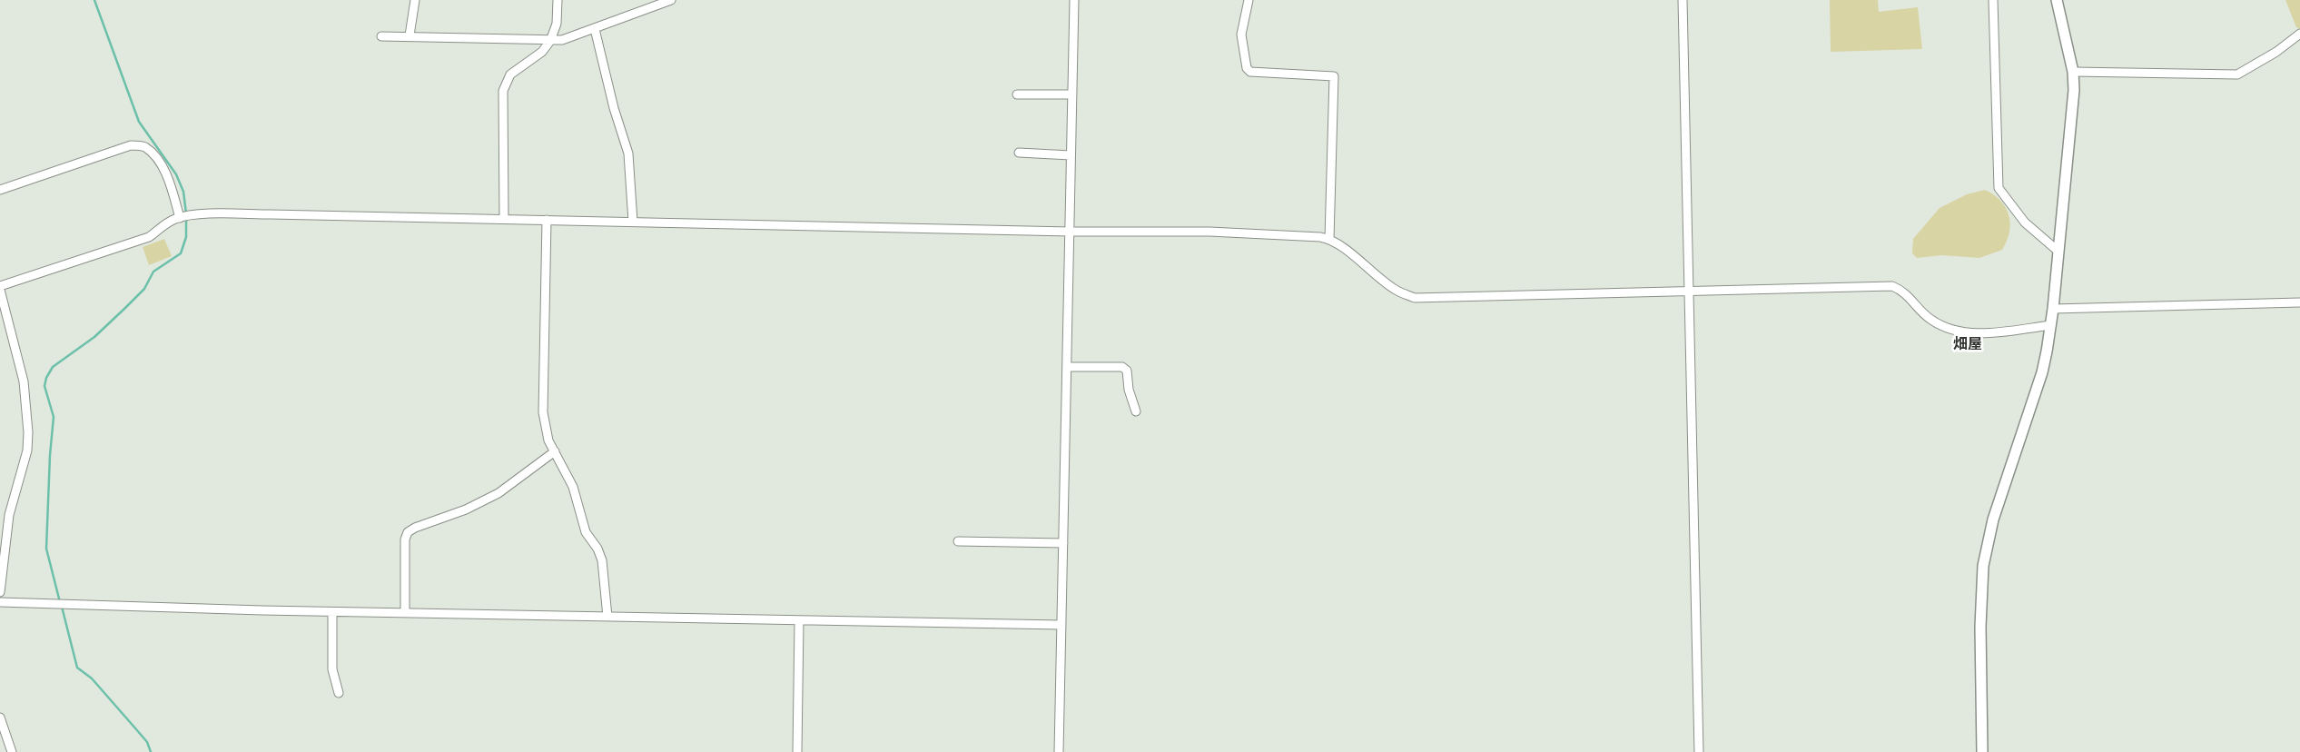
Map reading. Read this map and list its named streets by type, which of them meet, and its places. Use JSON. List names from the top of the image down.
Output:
{
  "districts": ["畑屋"]
}
